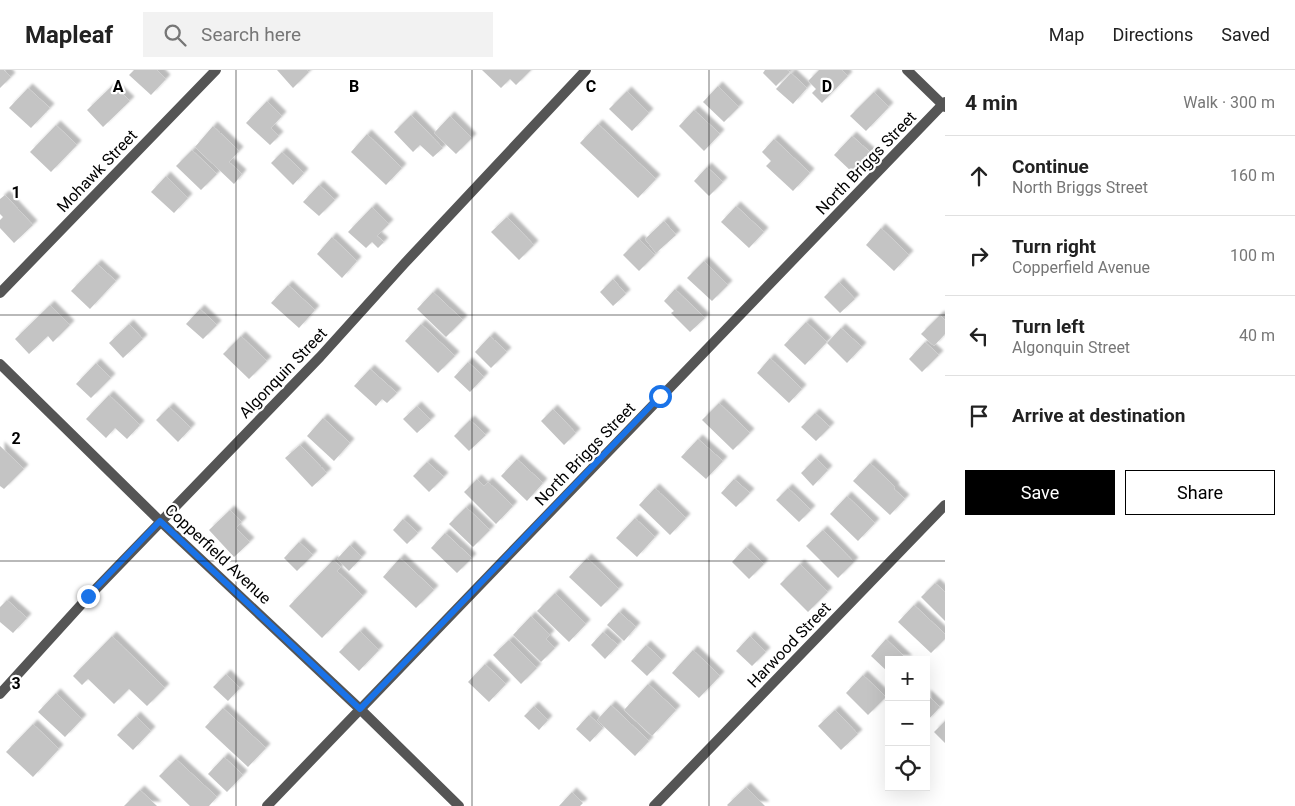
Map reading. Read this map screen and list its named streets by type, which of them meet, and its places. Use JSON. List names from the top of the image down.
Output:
{
  "streets": {
    "street": [
      "North Briggs Street",
      "Mohawk Street",
      "Algonquin Street",
      "Copperfield Avenue",
      "Harwood Street"
    ]
  },
  "crossings": [
    ["North Briggs Street", "Copperfield Avenue"],
    ["Algonquin Street", "Copperfield Avenue"]
  ],
  "page": {
    "header": "Mapleaf",
    "search": "Search here",
    "nav": ["Map", "Directions", "Saved"],
    "heading": ["4 min", "Walk · 300 m"],
    "list": [
      ["Continue", "North Briggs Street", "160 m"],
      ["Turn right", "Copperfield Avenue", "100 m"],
      ["Turn left", "Algonquin Street", "40 m"],
      "Arrive at destination"
    ],
    "buttons": ["Save", "Share"],
    "map_buttons": ["+", "−"]
  },
  "grid": {
    "columns": [
      "A",
      "B",
      "C",
      "D"
    ],
    "rows": ["1", "2", "3"]
  }
}
